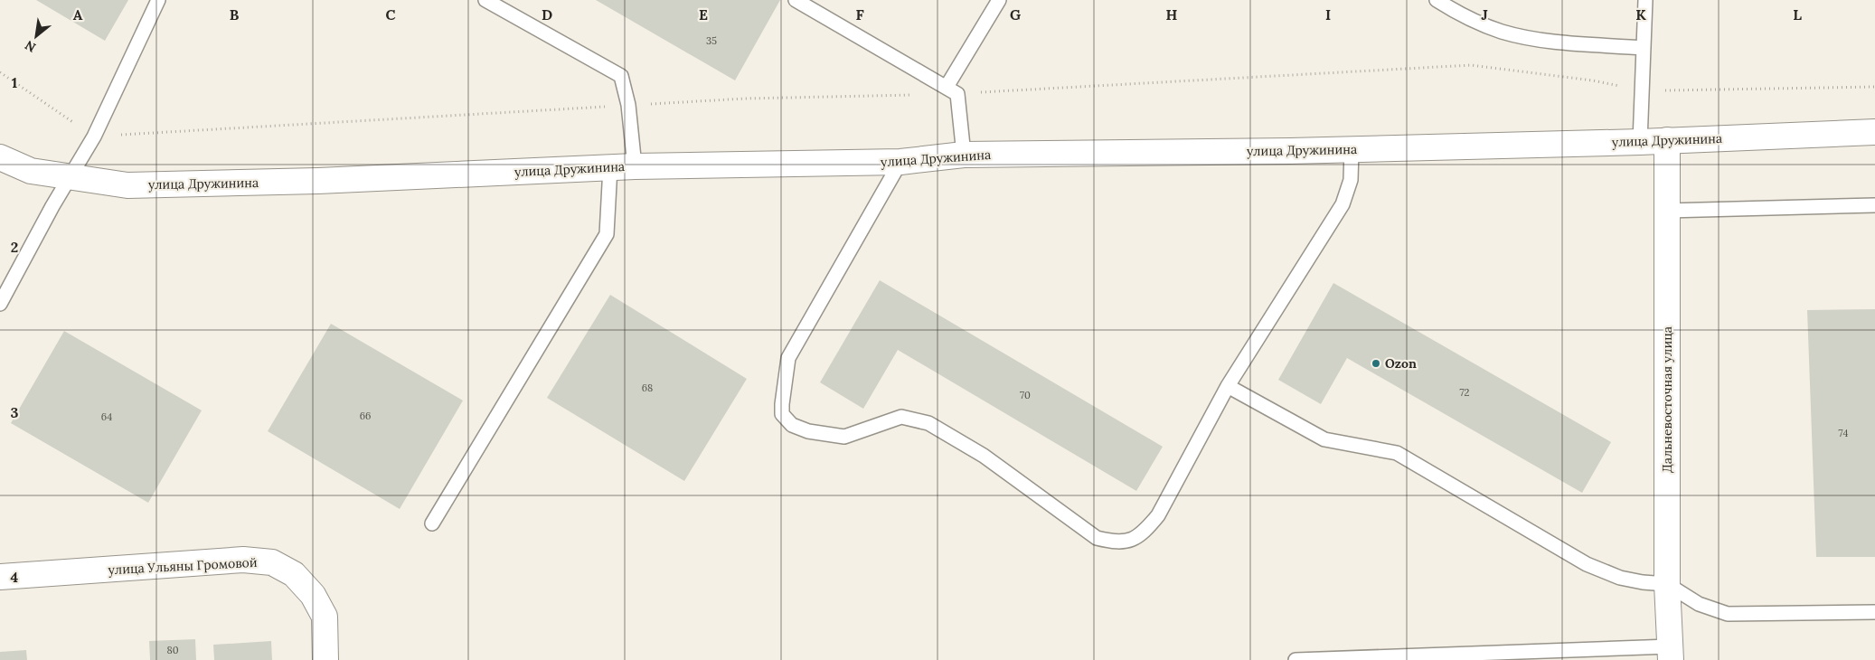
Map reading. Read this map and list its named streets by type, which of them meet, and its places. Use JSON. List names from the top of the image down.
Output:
{
  "streets": {
    "main road": ["улица Дружинина", "Дальневосточная улица", "улица Ульяны Громовой"]
  },
  "crossings": [
    ["улица Дружинина", "Дальневосточная улица"]
  ],
  "places": ["Ozon"],
  "house_numbers": [
    "35",
    "68",
    "72",
    "70",
    "66",
    "64",
    "74",
    "80"
  ],
  "north": "bottom left",
  "grid": {
    "columns": [
      "A",
      "B",
      "C",
      "D",
      "E",
      "F",
      "G",
      "H",
      "I",
      "J",
      "K",
      "L"
    ],
    "rows": [
      "1",
      "2",
      "3",
      "4"
    ]
  }
}
